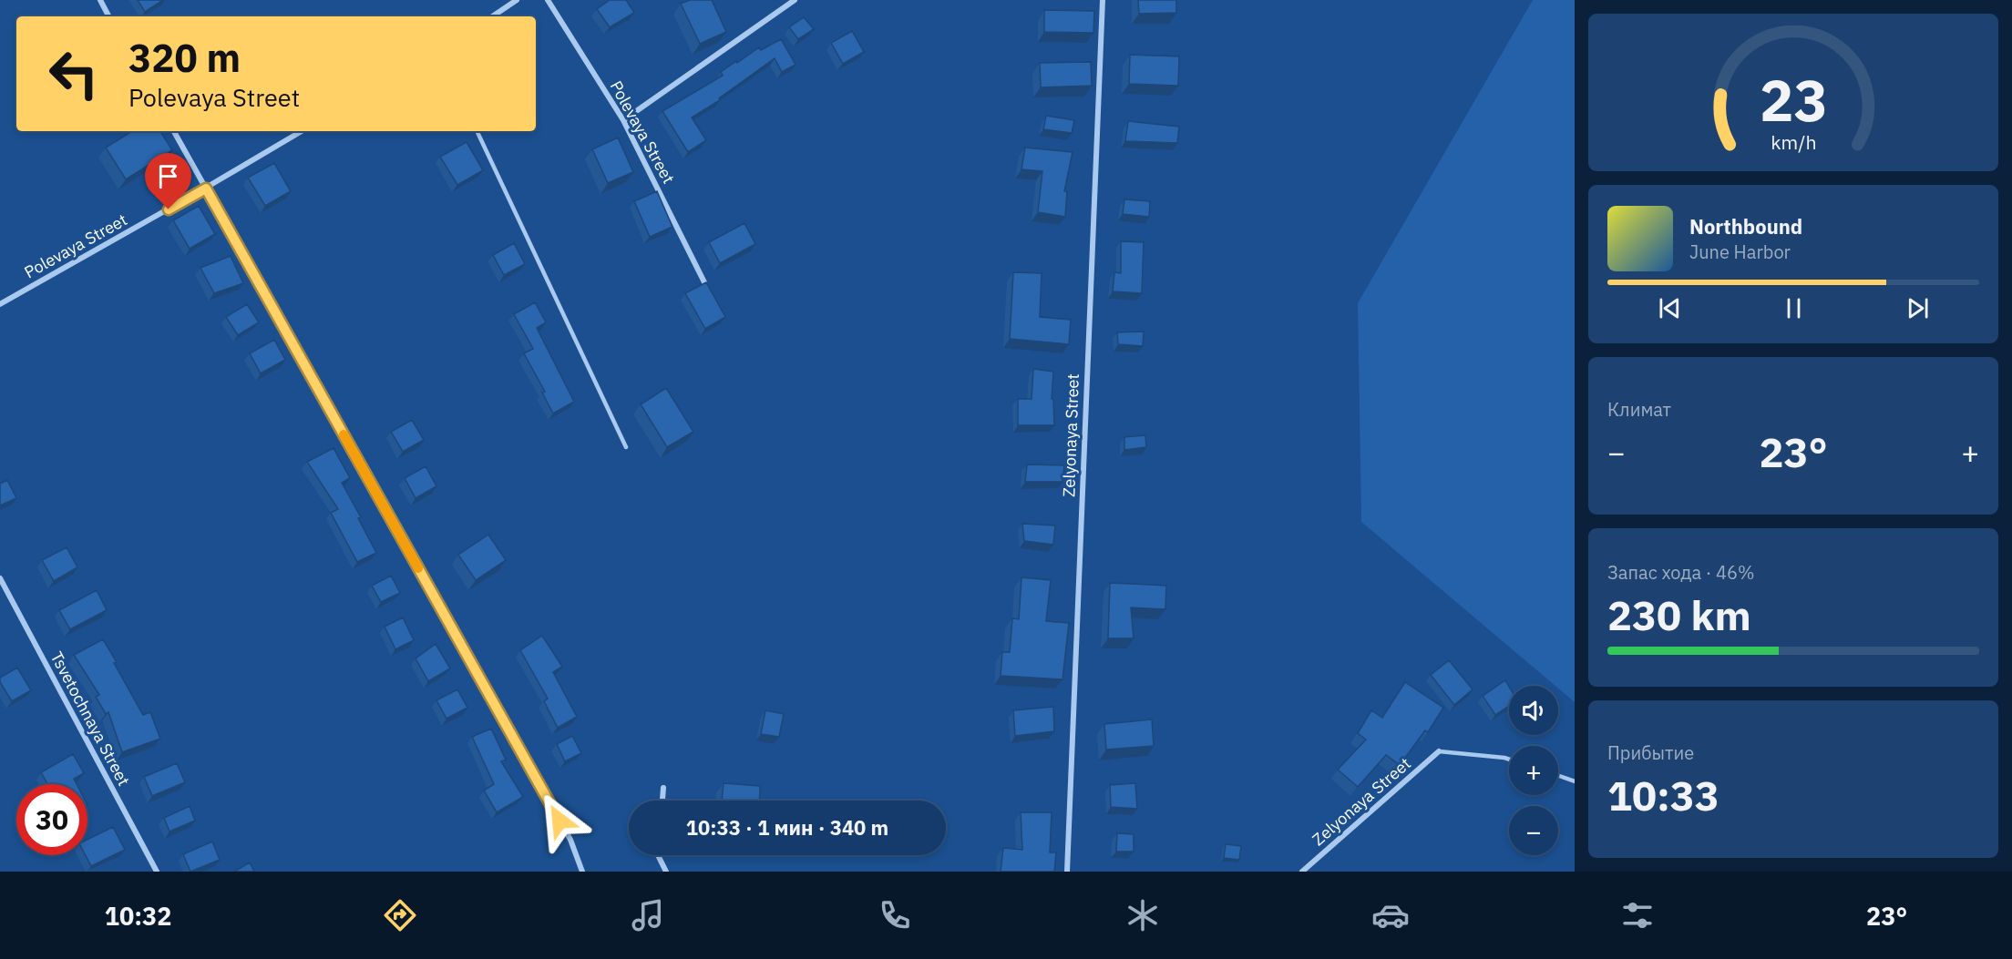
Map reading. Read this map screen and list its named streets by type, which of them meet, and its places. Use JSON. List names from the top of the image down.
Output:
{
  "streets": {
    "street": ["Polevaya Street", "Zelyonaya Street", "Tsvetochnaya Street"]
  },
  "page": {
    "turn": ["320 m", "Polevaya Street"],
    "song": ["Northbound", "June Harbor"],
    "tile": [
      "Климат",
      ["Запас хода · 46%", "230 km"],
      ["Прибытие", "10:33"]
    ],
    "heat": ["−", "23°", "+"],
    "map_buttons": ["+", "−"],
    "limit": "30",
    "trip": "10:33 · 1 мин · 340 m",
    "tabs": ["10:32", "23°"],
    "gauge": ["23", "km/h"]
  }
}
